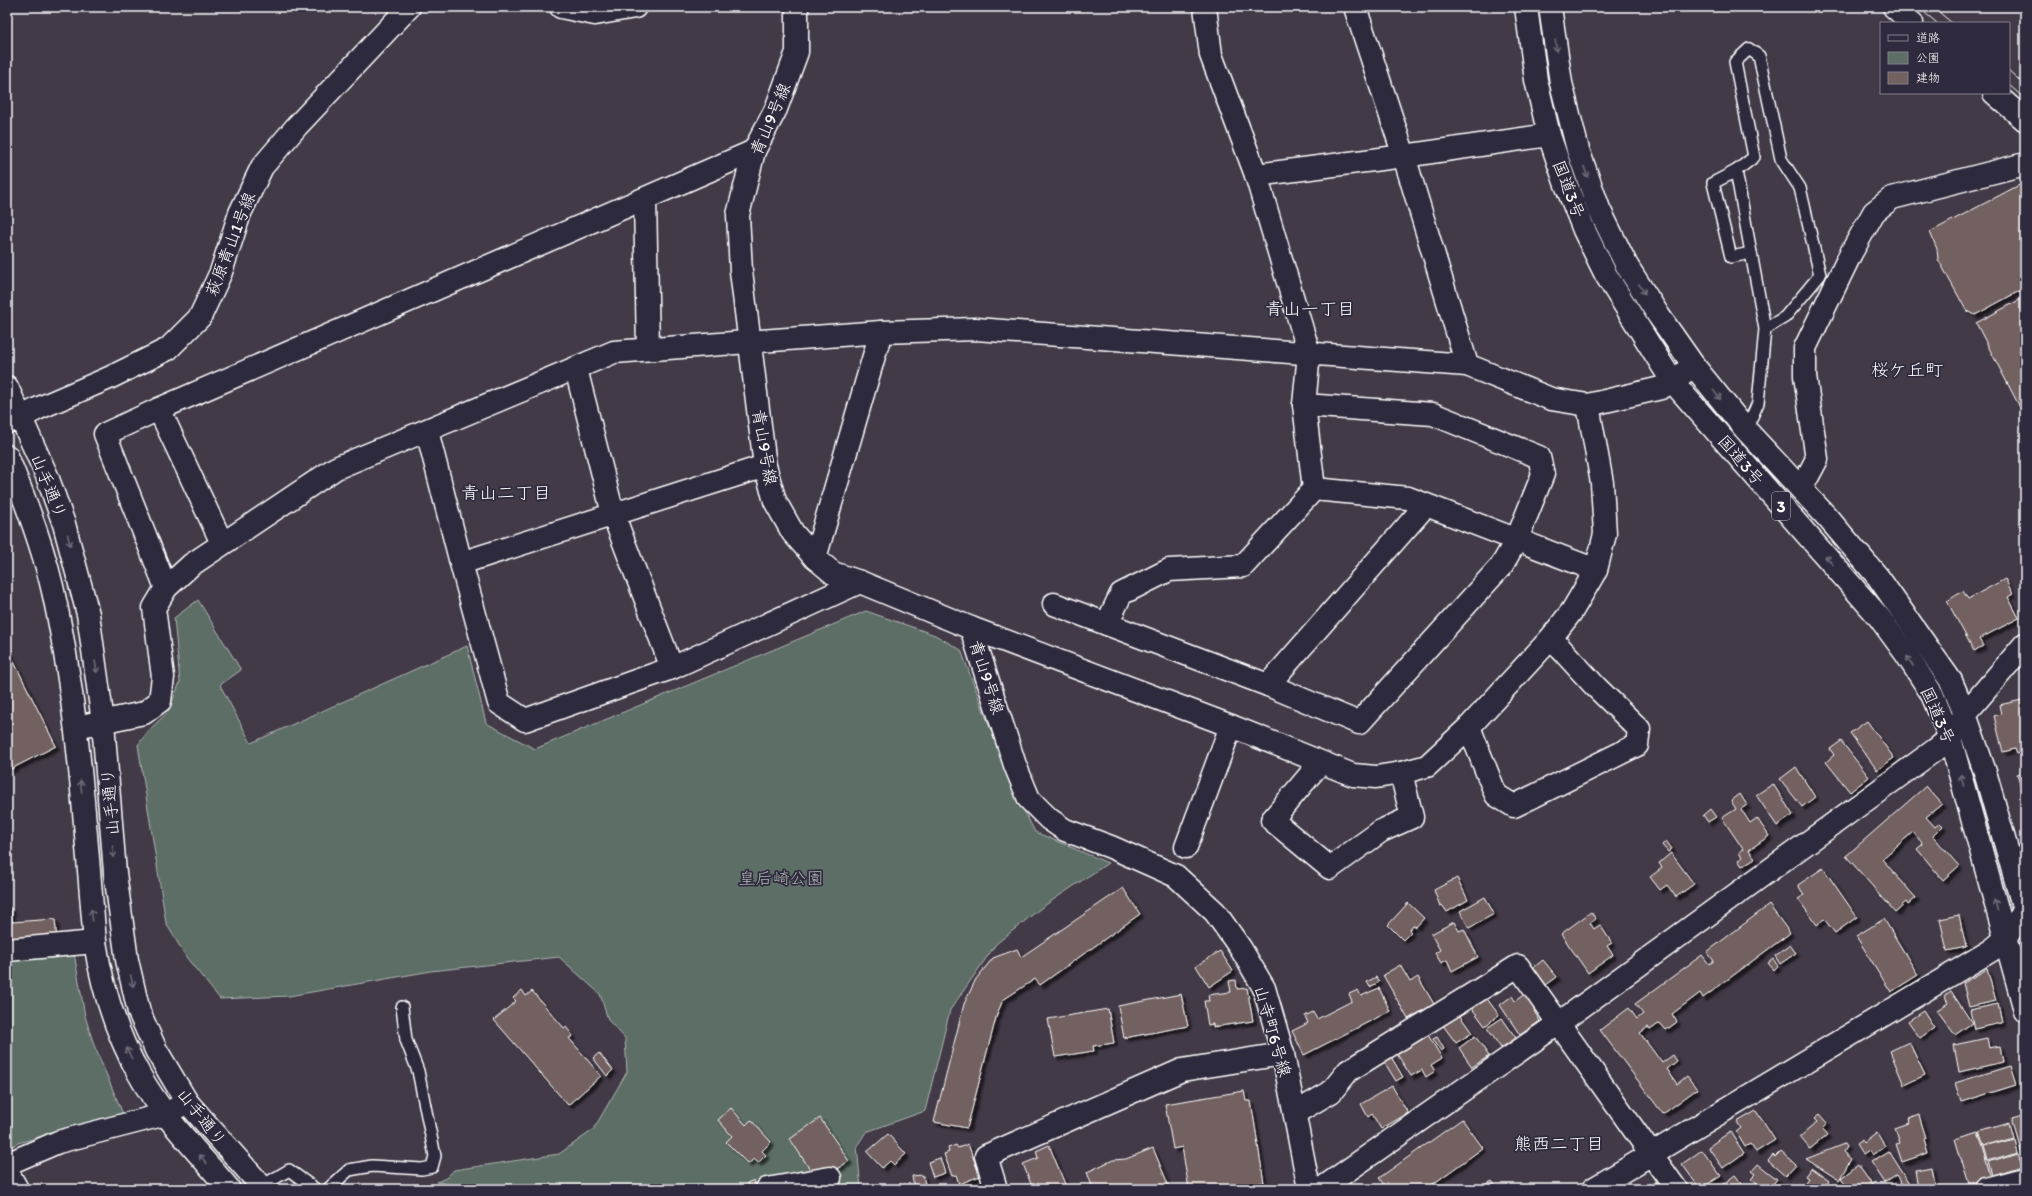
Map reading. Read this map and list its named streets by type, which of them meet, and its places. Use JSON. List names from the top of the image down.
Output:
{
  "streets": {
    "main road": [
      "青山9号線",
      "国道3号",
      "萩原青山1号線",
      "山手通り",
      "3",
      "山寺町6号線"
    ]
  },
  "crossings": [
    ["青山9号線", "山寺町6号線"],
    ["萩原青山1号線", "山手通り"]
  ],
  "districts": [
    "青山一丁目",
    "桜ケ丘町",
    "青山二丁目",
    "熊西二丁目"
  ],
  "parks": ["皇后崎公園"],
  "legend": ["道路", "公園", "建物"]
}
